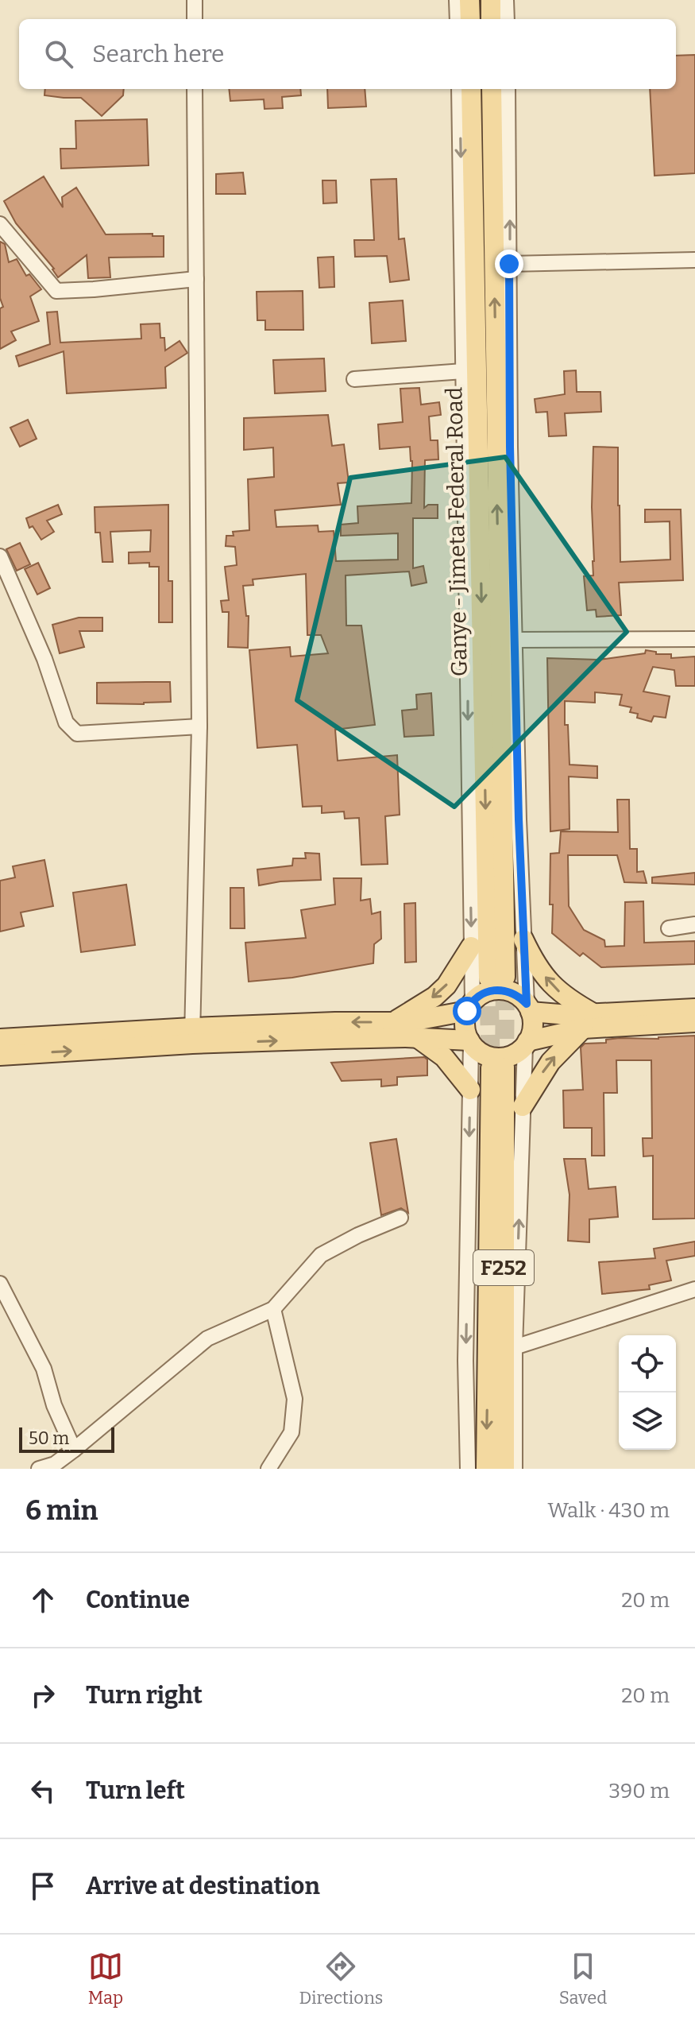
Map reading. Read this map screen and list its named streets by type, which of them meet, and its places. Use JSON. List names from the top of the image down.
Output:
{
  "streets": {
    "main road": ["Ganye - Jimeta Federal Road", "F252"]
  },
  "scale_bar": "50 m",
  "page": {
    "search": "Search here",
    "scale": "50 m",
    "heading": ["6 min", "Walk · 430 m"],
    "list": [
      ["Continue", "20 m"],
      ["Turn right", "20 m"],
      ["Turn left", "390 m"],
      "Arrive at destination"
    ],
    "nav": ["Map", "Directions", "Saved"]
  }
}
